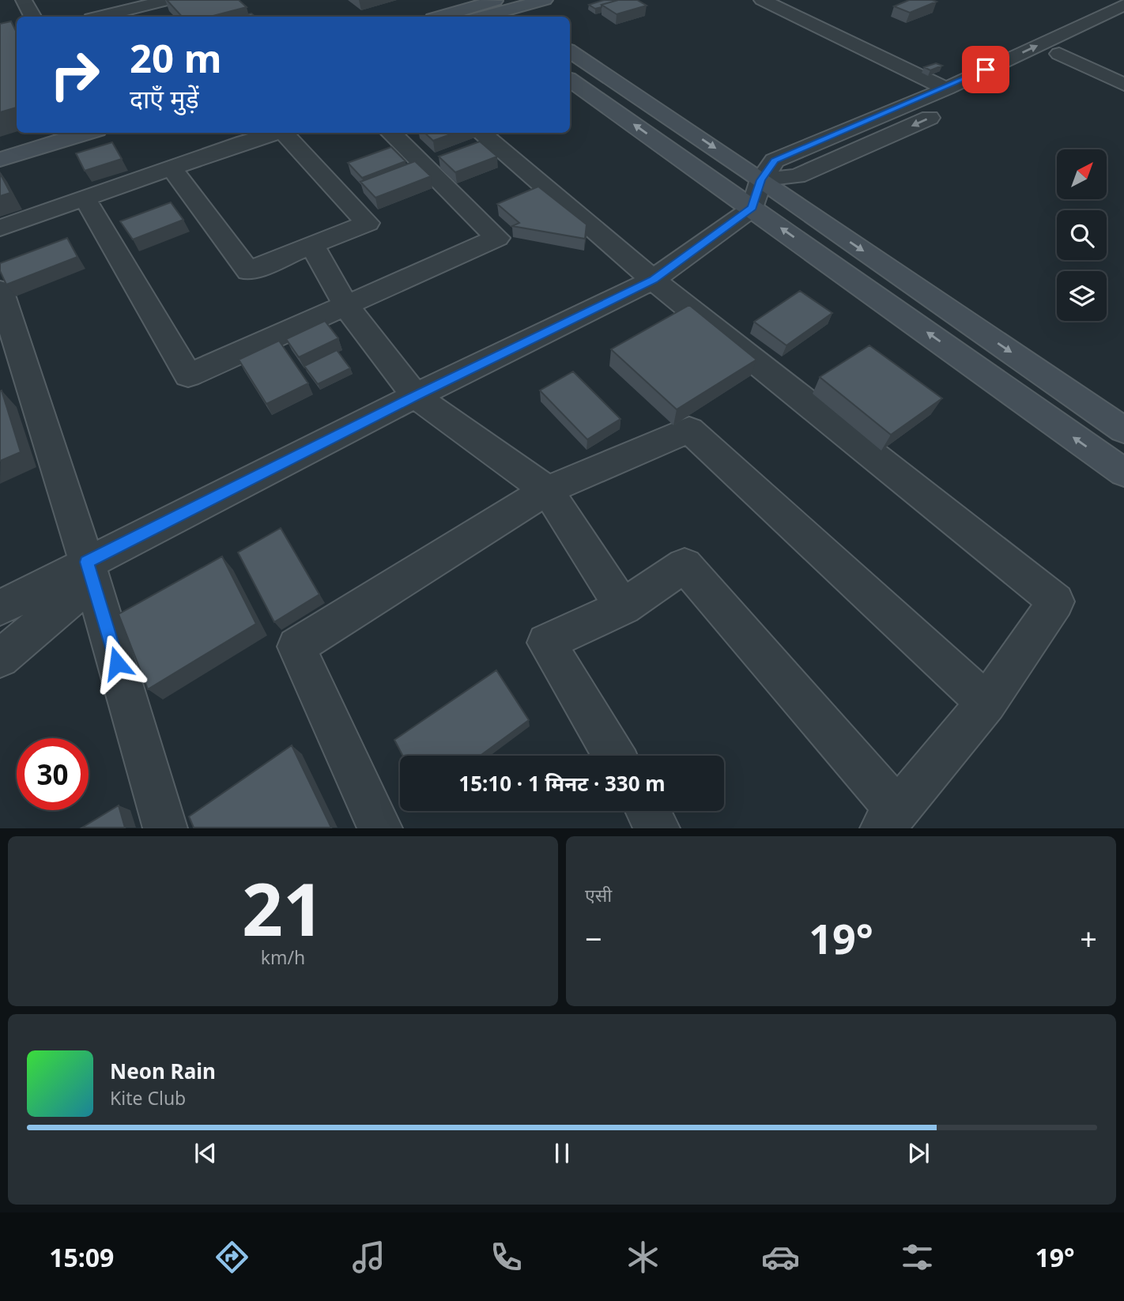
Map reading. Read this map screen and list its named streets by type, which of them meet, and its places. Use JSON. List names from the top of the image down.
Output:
{
  "north": "top right",
  "page": {
    "turn": ["20 m", "दाएँ मुड़ें"],
    "limit": "30",
    "trip": "15:10 · 1 मिनट · 330 m",
    "tile": [
      ["21", "km/h"],
      "एसी"
    ],
    "heat": ["−", "19°", "+"],
    "song": ["Neon Rain", "Kite Club"],
    "tabs": ["15:09", "19°"]
  }
}
